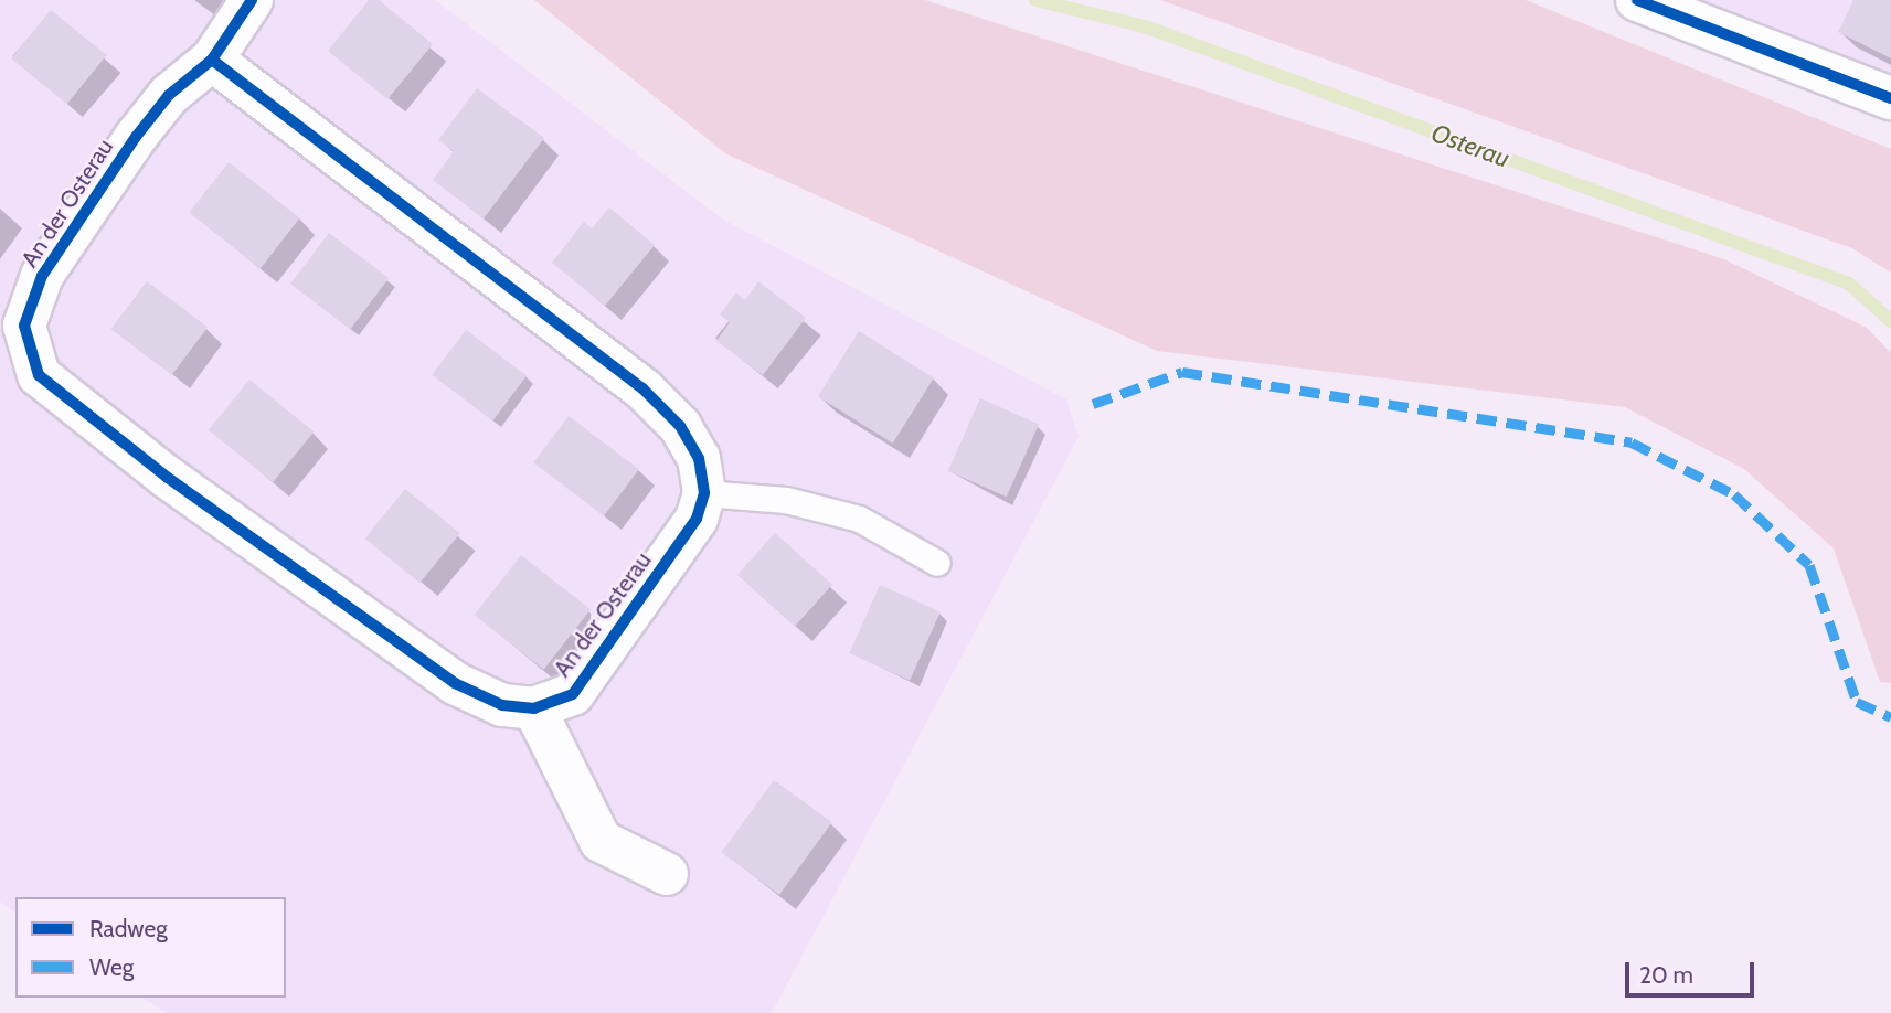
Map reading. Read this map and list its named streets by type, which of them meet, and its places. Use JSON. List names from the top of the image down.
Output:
{
  "streets": {
    "street": ["An der Osterau"]
  },
  "water": ["Osterau"],
  "legend": ["Radweg", "Weg"],
  "scale_bar": "20 m"
}
